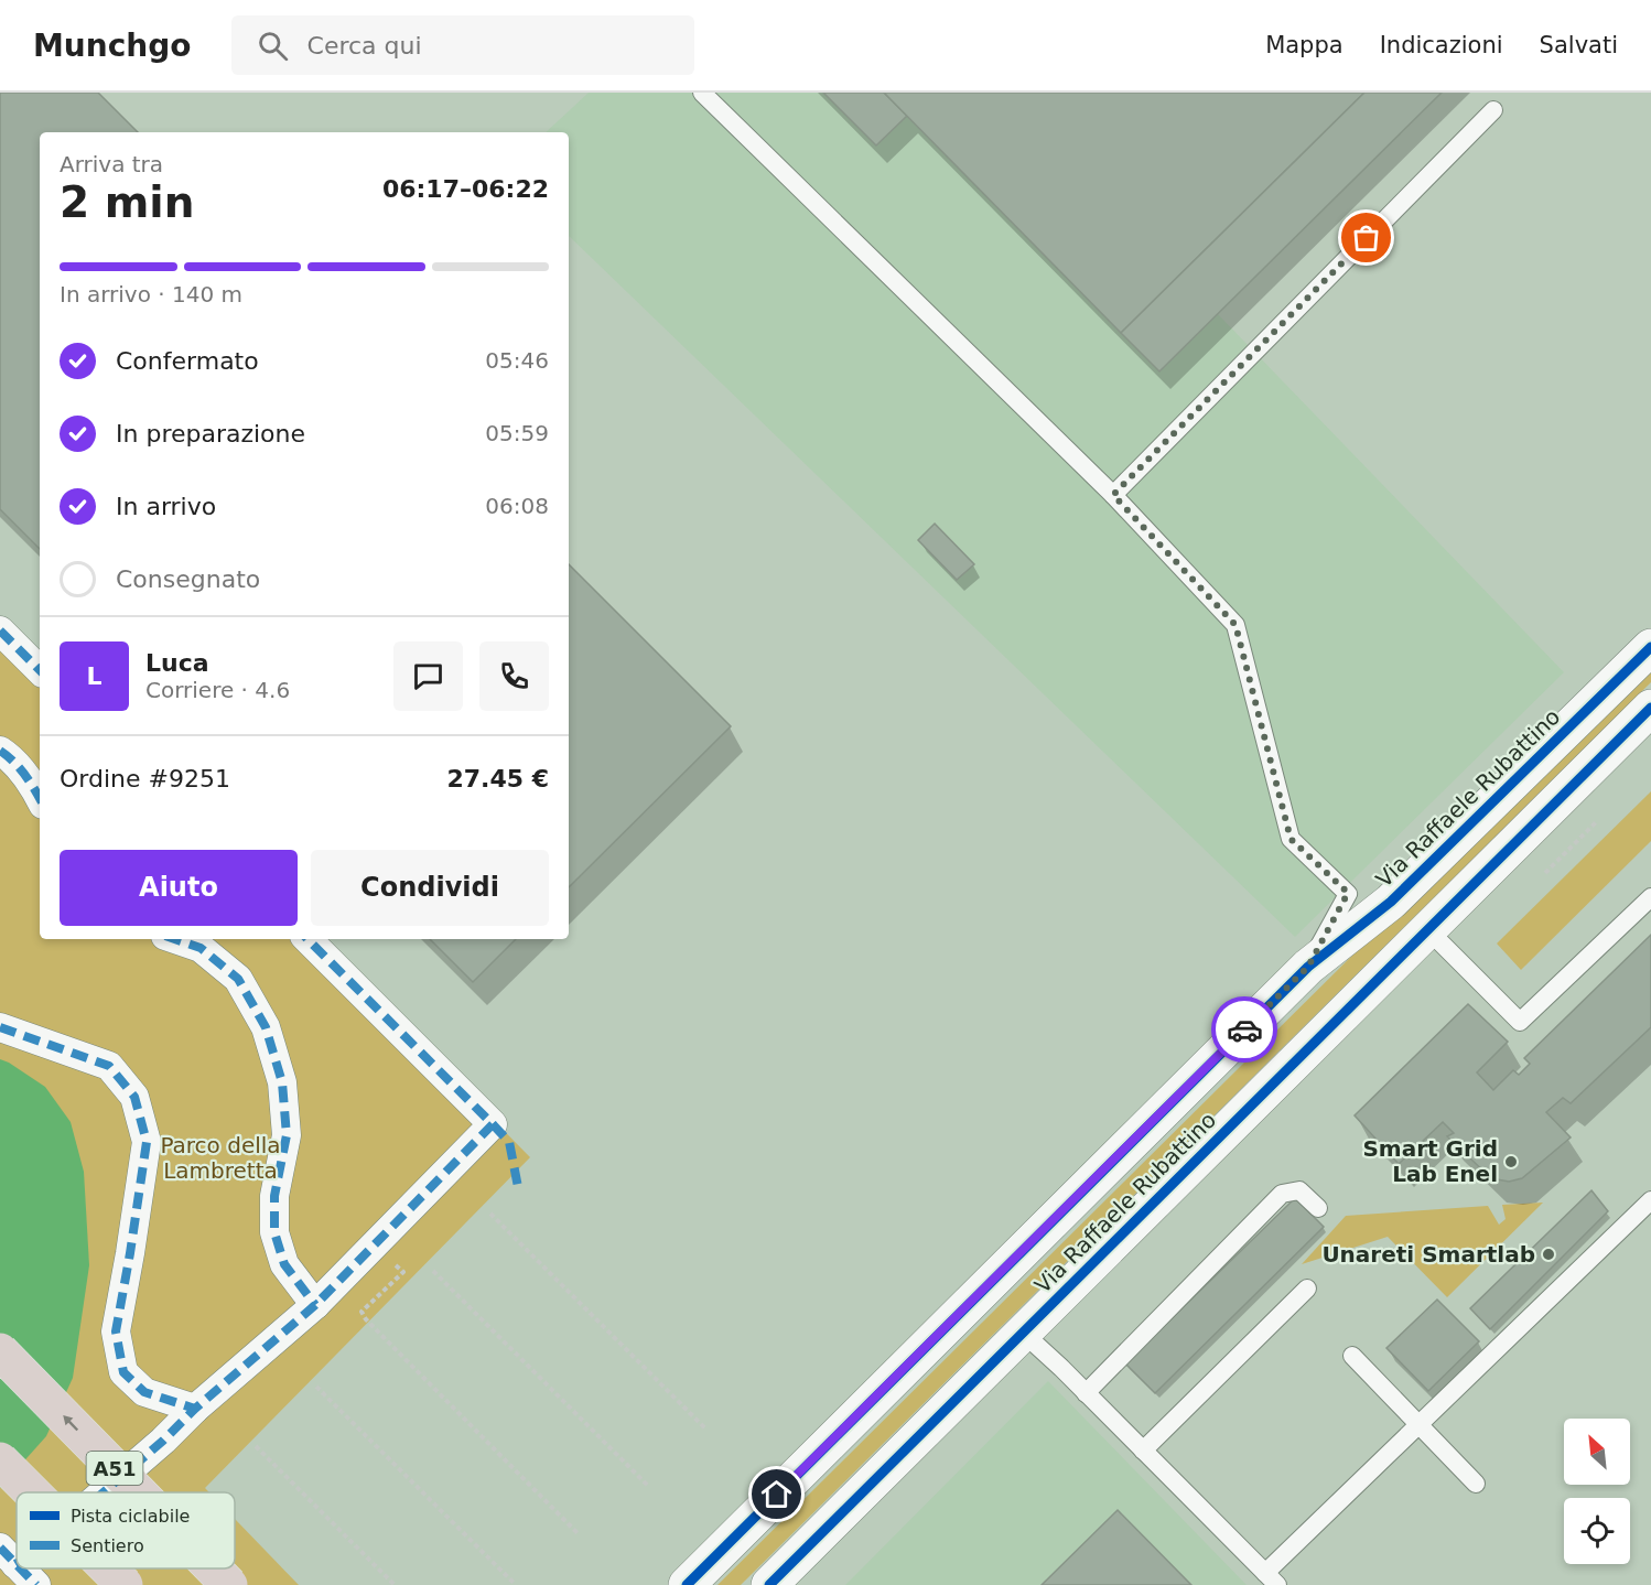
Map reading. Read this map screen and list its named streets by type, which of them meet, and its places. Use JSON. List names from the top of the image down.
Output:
{
  "streets": {
    "highway": ["A51"],
    "street": ["Via Raffaele Rubattino"]
  },
  "parks": ["Parco della Lambretta"],
  "places": ["Smart Grid Lab Enel", "Unareti Smartlab"],
  "legend": ["Pista ciclabile", "Sentiero"],
  "north": "top left",
  "page": {
    "header": "Munchgo",
    "search": "Cerca qui",
    "nav": ["Mappa", "Indicazioni", "Salvati"],
    "heading": ["2 min", "Arriva tra", "06:17–06:22"],
    "panel": [
      "Luca",
      "Corriere · 4.6",
      "Ordine #9251",
      "27.45 €"
    ],
    "bar": "In arrivo · 140 m",
    "list": [
      ["Confermato", "05:46"],
      ["In preparazione", "05:59"],
      ["In arrivo", "06:08"],
      "Consegnato"
    ],
    "round": "L",
    "buttons": ["Aiuto", "Condividi"]
  }
}
